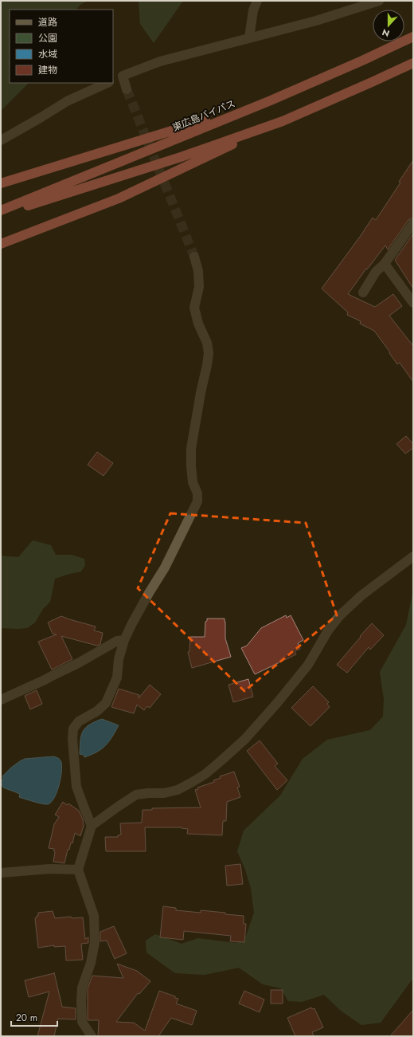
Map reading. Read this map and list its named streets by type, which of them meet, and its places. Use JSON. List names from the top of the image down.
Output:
{
  "streets": {
    "highway": ["東広島バイパス"]
  },
  "legend": [
    "道路",
    "公園",
    "水域",
    "建物"
  ],
  "scale_bar": "20 m",
  "north": "bottom"
}
